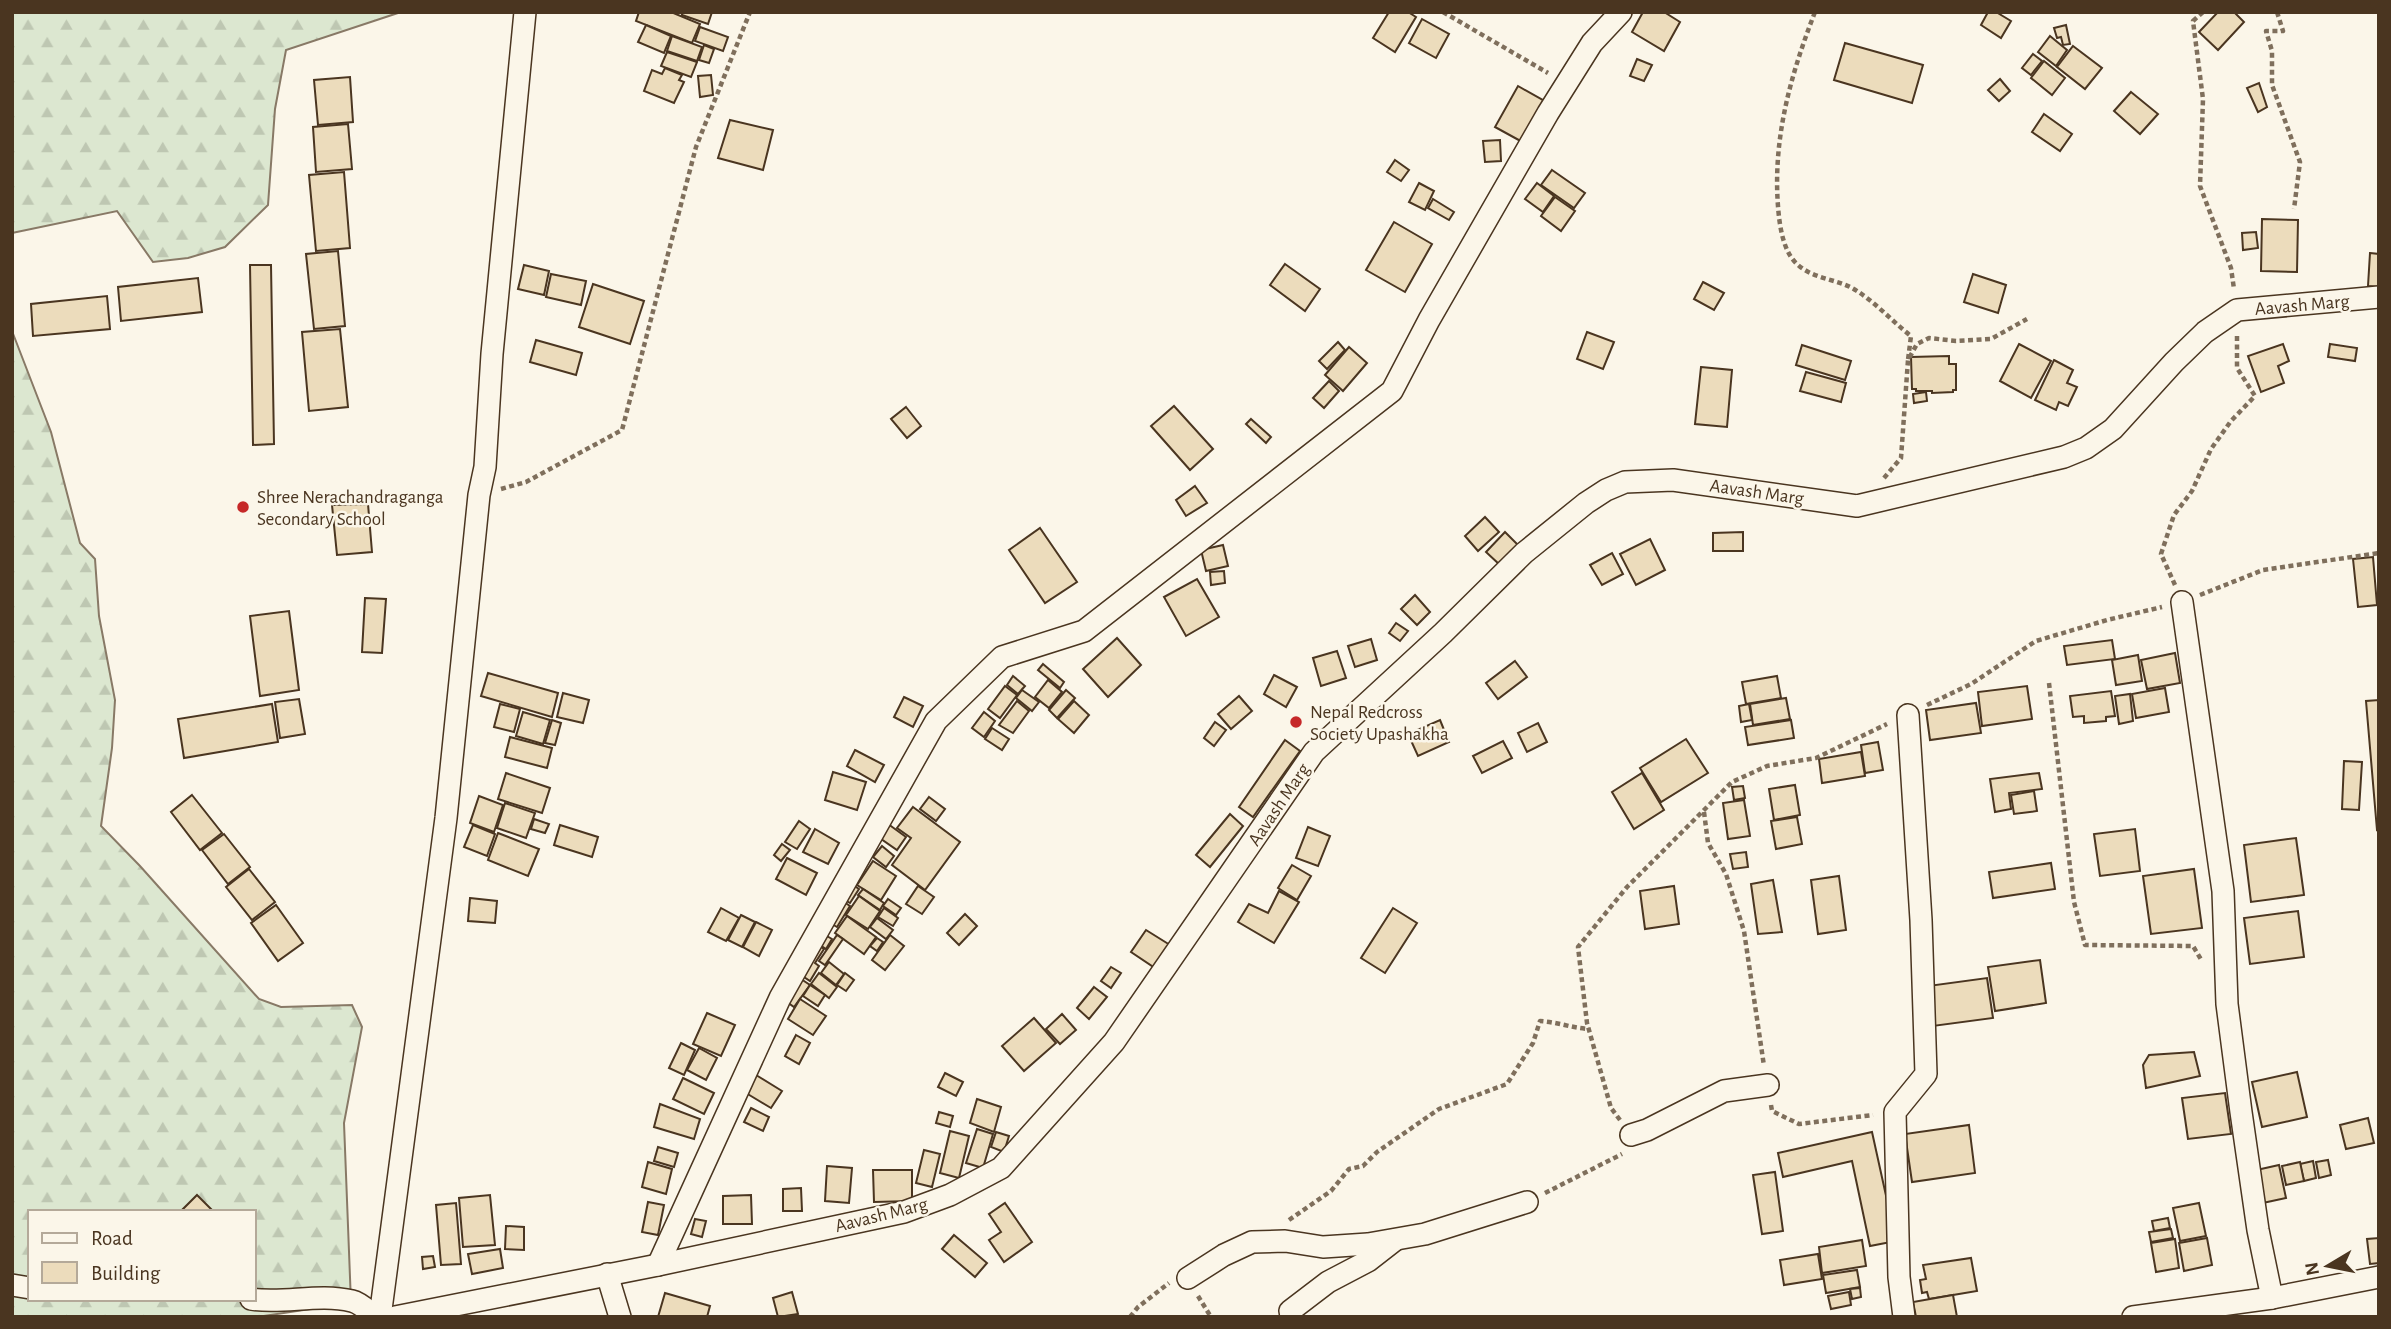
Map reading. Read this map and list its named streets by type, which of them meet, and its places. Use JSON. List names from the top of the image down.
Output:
{
  "streets": {
    "street": ["Aavash Marg"]
  },
  "places": ["Shree Nerachandraganga Secondary School", "Nepal Redcross Society Upashakha"],
  "legend": ["Road", "Building"],
  "north": "left"
}
